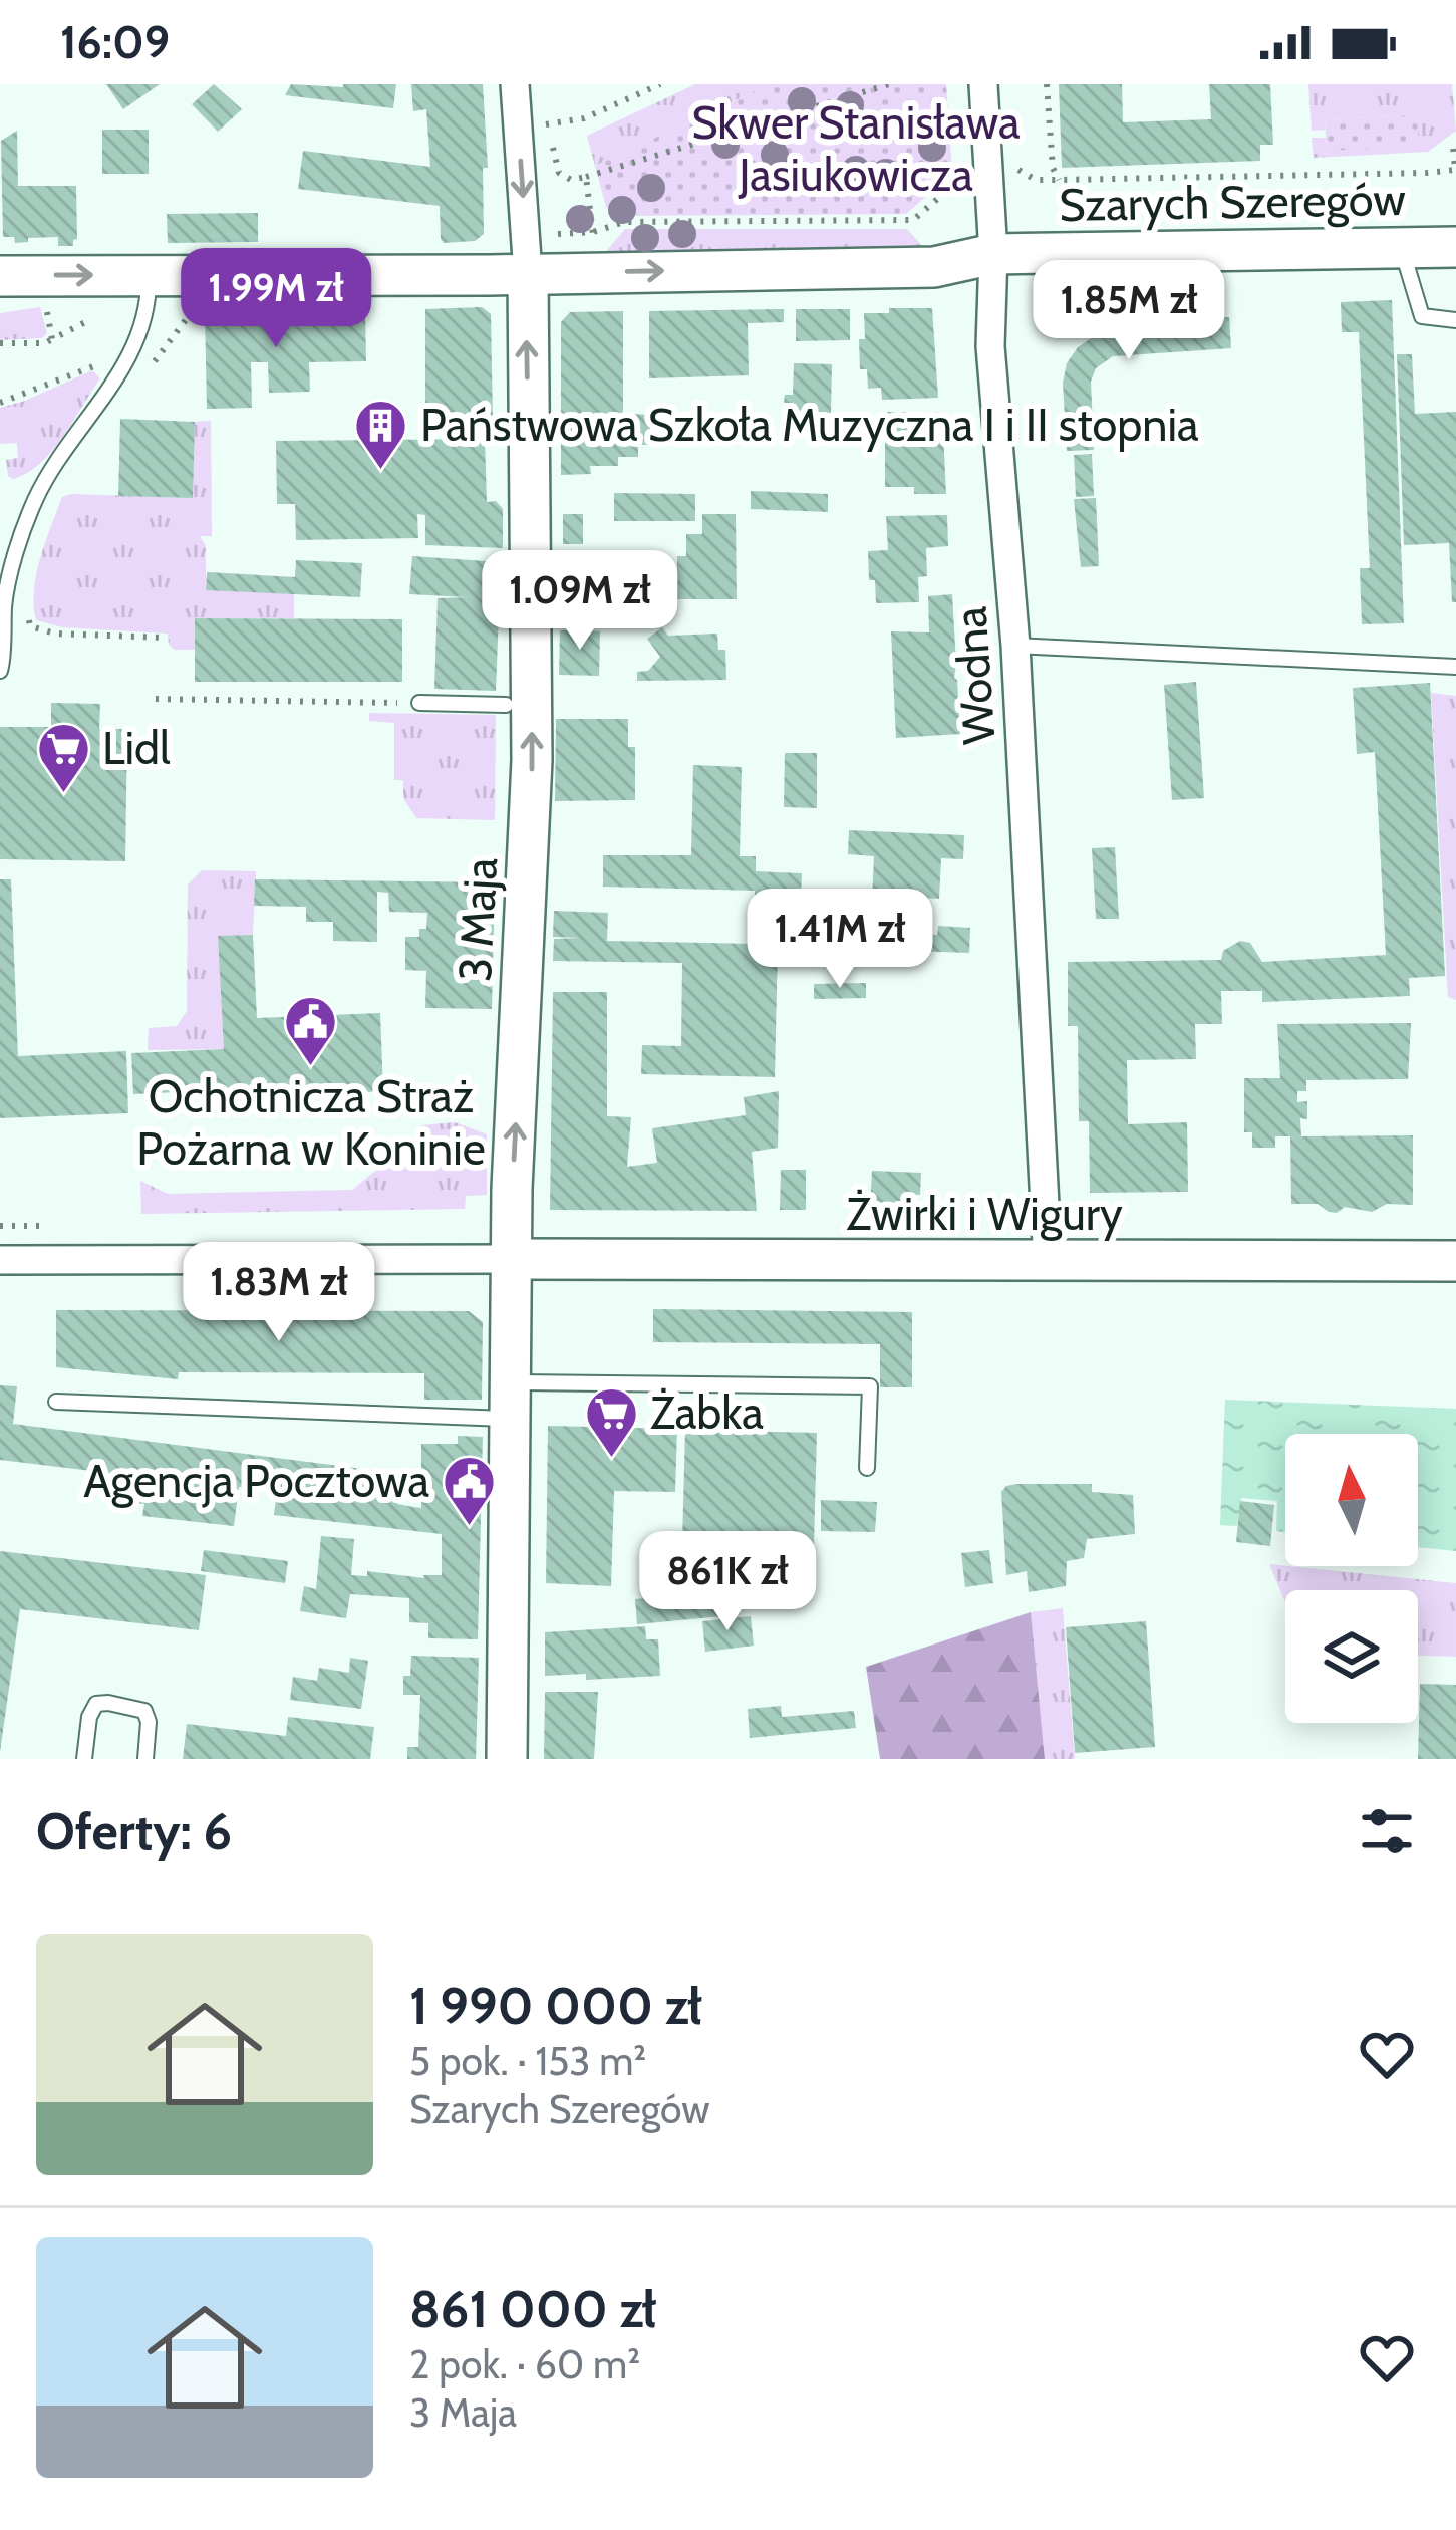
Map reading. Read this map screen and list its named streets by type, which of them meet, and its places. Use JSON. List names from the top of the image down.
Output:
{
  "streets": {
    "street": [
      "Szarych Szeregów",
      "Wodna",
      "3 Maja",
      "Żwirki i Wigury"
    ]
  },
  "crossings": [
    ["Szarych Szeregów", "Wodna"],
    ["Szarych Szeregów", "3 Maja"],
    ["Wodna", "Żwirki i Wigury"],
    ["3 Maja", "Żwirki i Wigury"]
  ],
  "one_way": ["Szarych Szeregów"],
  "parks": ["Skwer Stanisława Jasiukowicza"],
  "places": {
    "building": ["Państwowa Szkoła Muzyczna I i II stopnia"],
    "supermarket": ["Lidl", "Żabka"],
    "public building": ["Ochotnicza Straż Pożarna w Koninie", "Agencja Pocztowa"]
  },
  "north": "top",
  "page": {
    "status": "16:09",
    "price": [
      "1.99M zł",
      "1.85M zł",
      "1.09M zł",
      "1.41M zł",
      "1.83M zł",
      "861K zł"
    ],
    "heading": "Oferty: 6",
    "list": [
      {
        "name": "1 990 000 zł",
        "note": "5 pok. · 153 m² · Szarych Szeregów"
      },
      {
        "name": "861 000 zł",
        "note": "2 pok. · 60 m² · 3 Maja"
      }
    ]
  }
}
